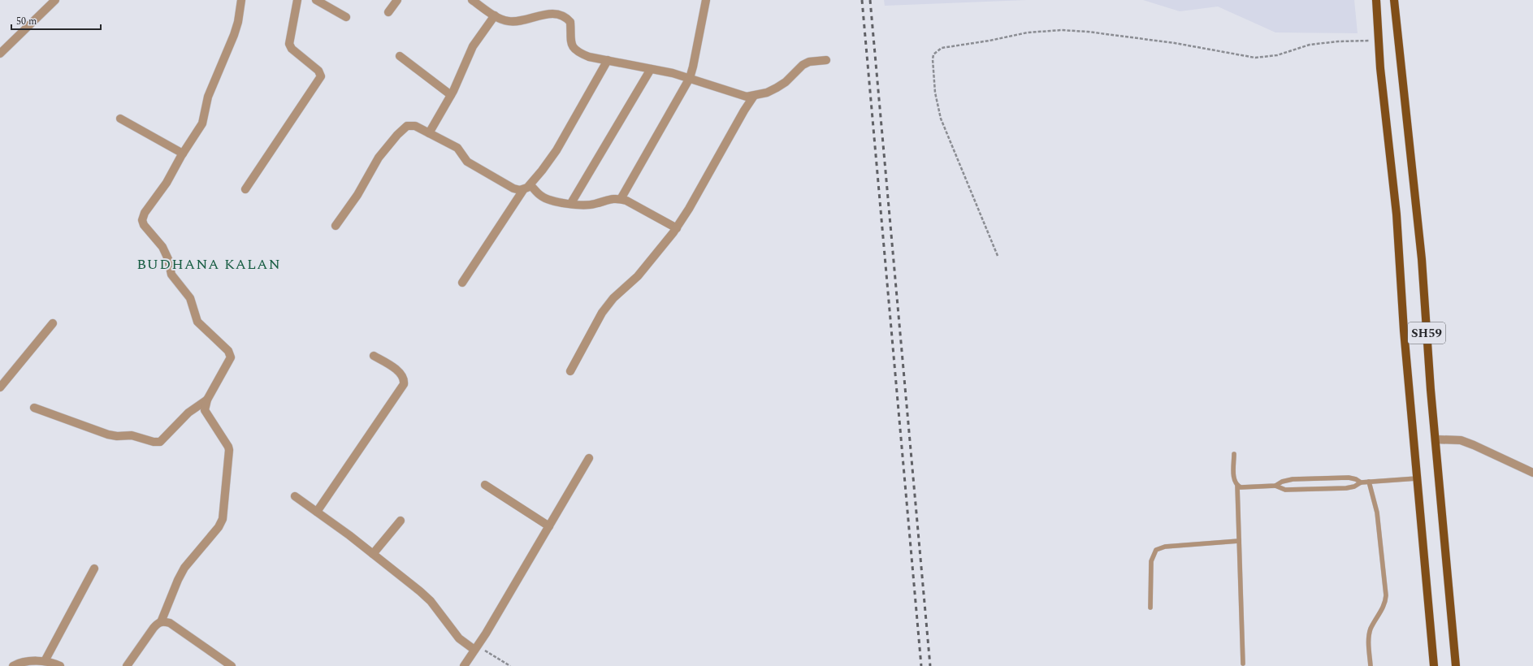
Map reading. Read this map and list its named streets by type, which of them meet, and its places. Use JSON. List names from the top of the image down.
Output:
{
  "streets": {
    "main road": ["SH59"]
  },
  "districts": ["BUDHANA KALAN"],
  "scale_bar": "50 m"
}
